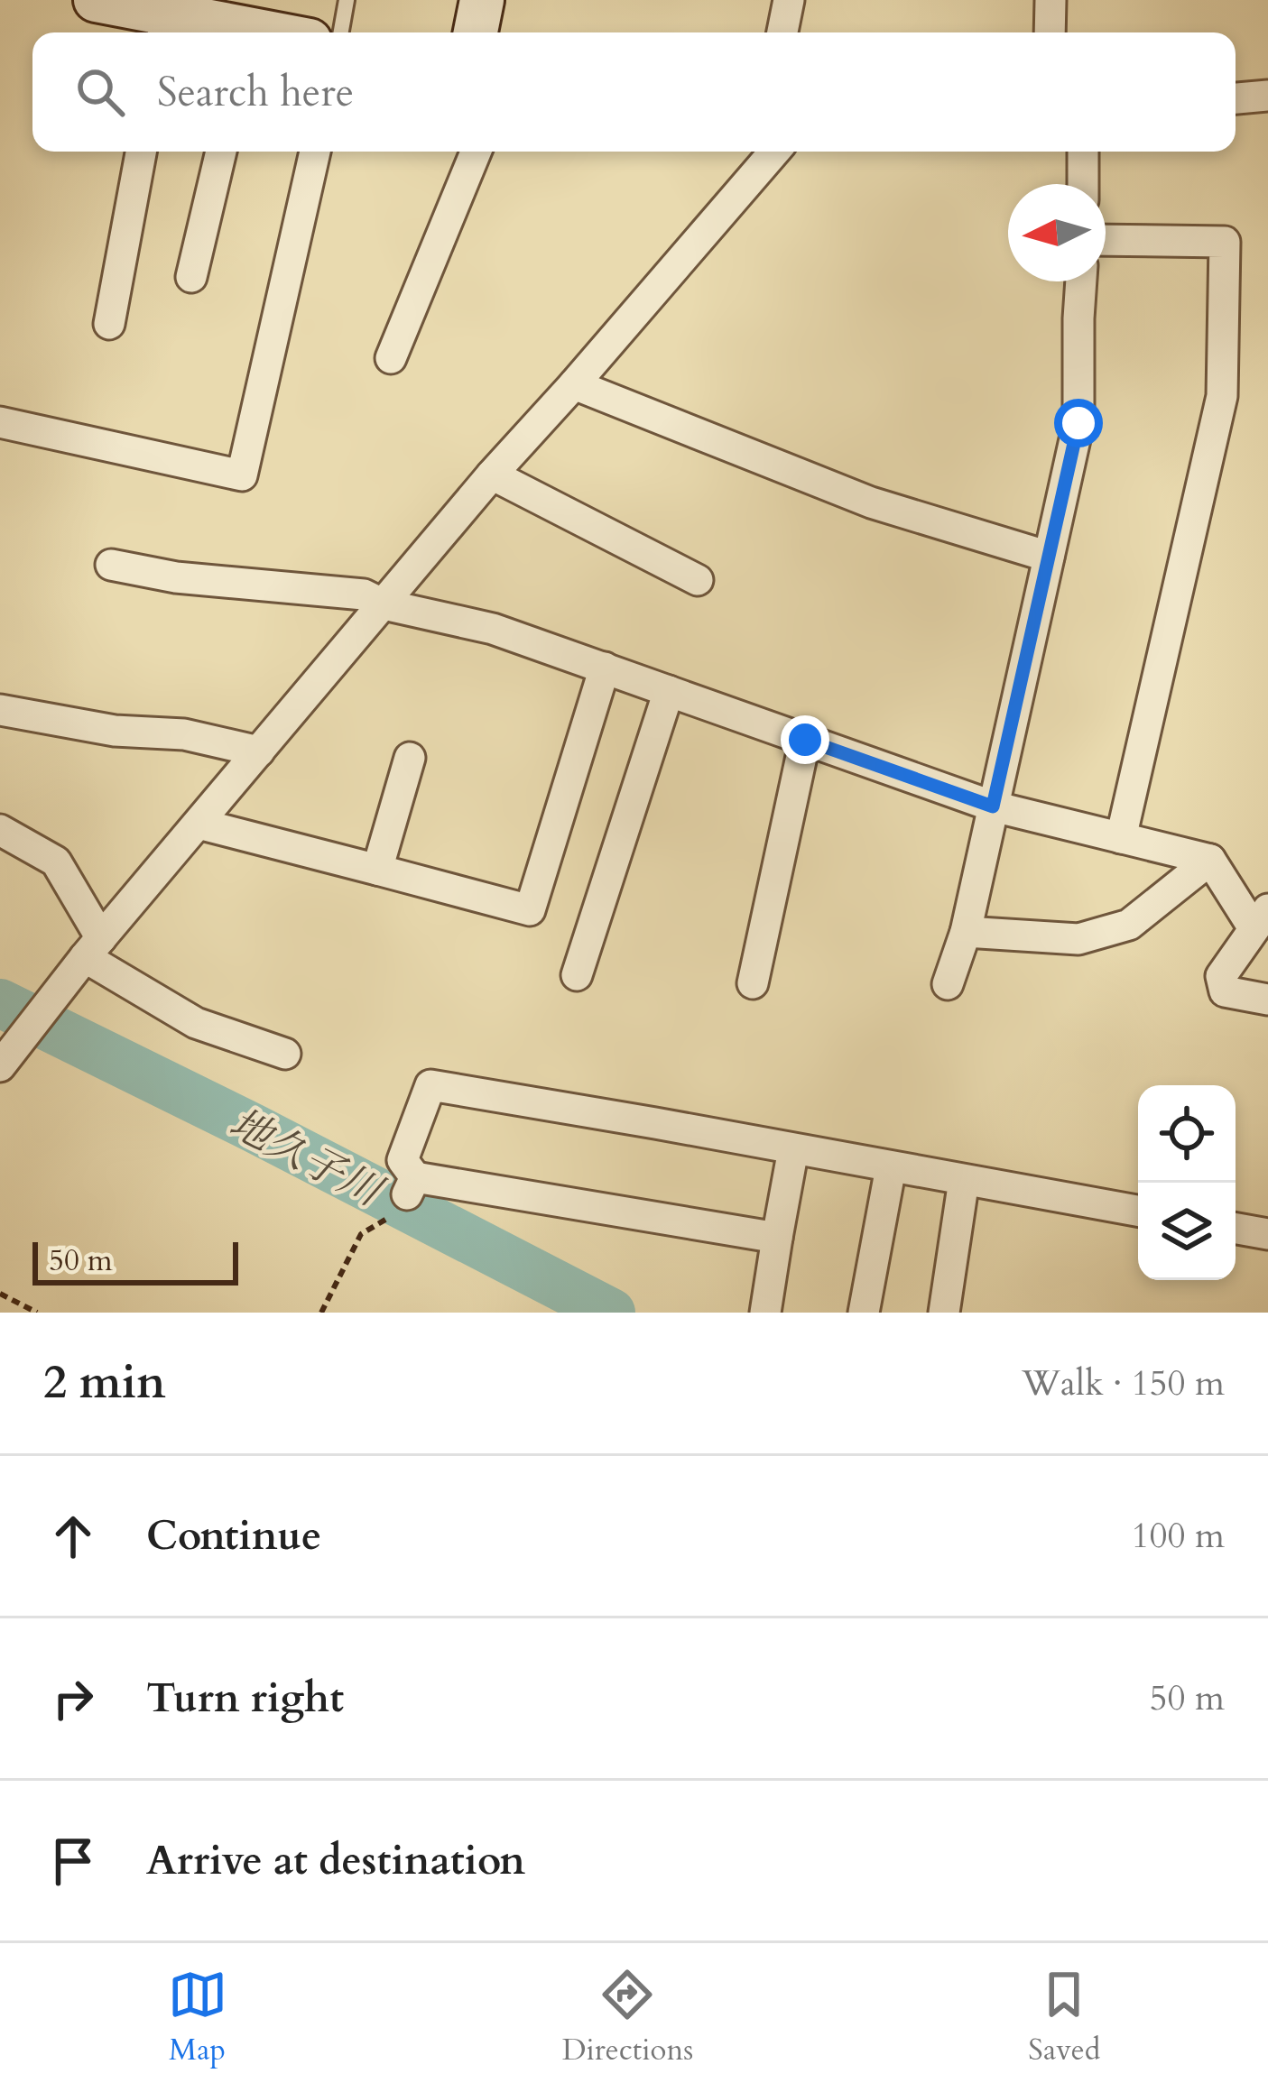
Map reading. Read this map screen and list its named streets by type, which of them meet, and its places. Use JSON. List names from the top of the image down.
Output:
{
  "water": ["地久子川"],
  "scale_bar": "50 m",
  "north": "left",
  "page": {
    "search": "Search here",
    "scale": "50 m",
    "heading": ["2 min", "Walk · 150 m"],
    "list": [
      ["Continue", "100 m"],
      ["Turn right", "50 m"],
      "Arrive at destination"
    ],
    "nav": ["Map", "Directions", "Saved"]
  }
}
